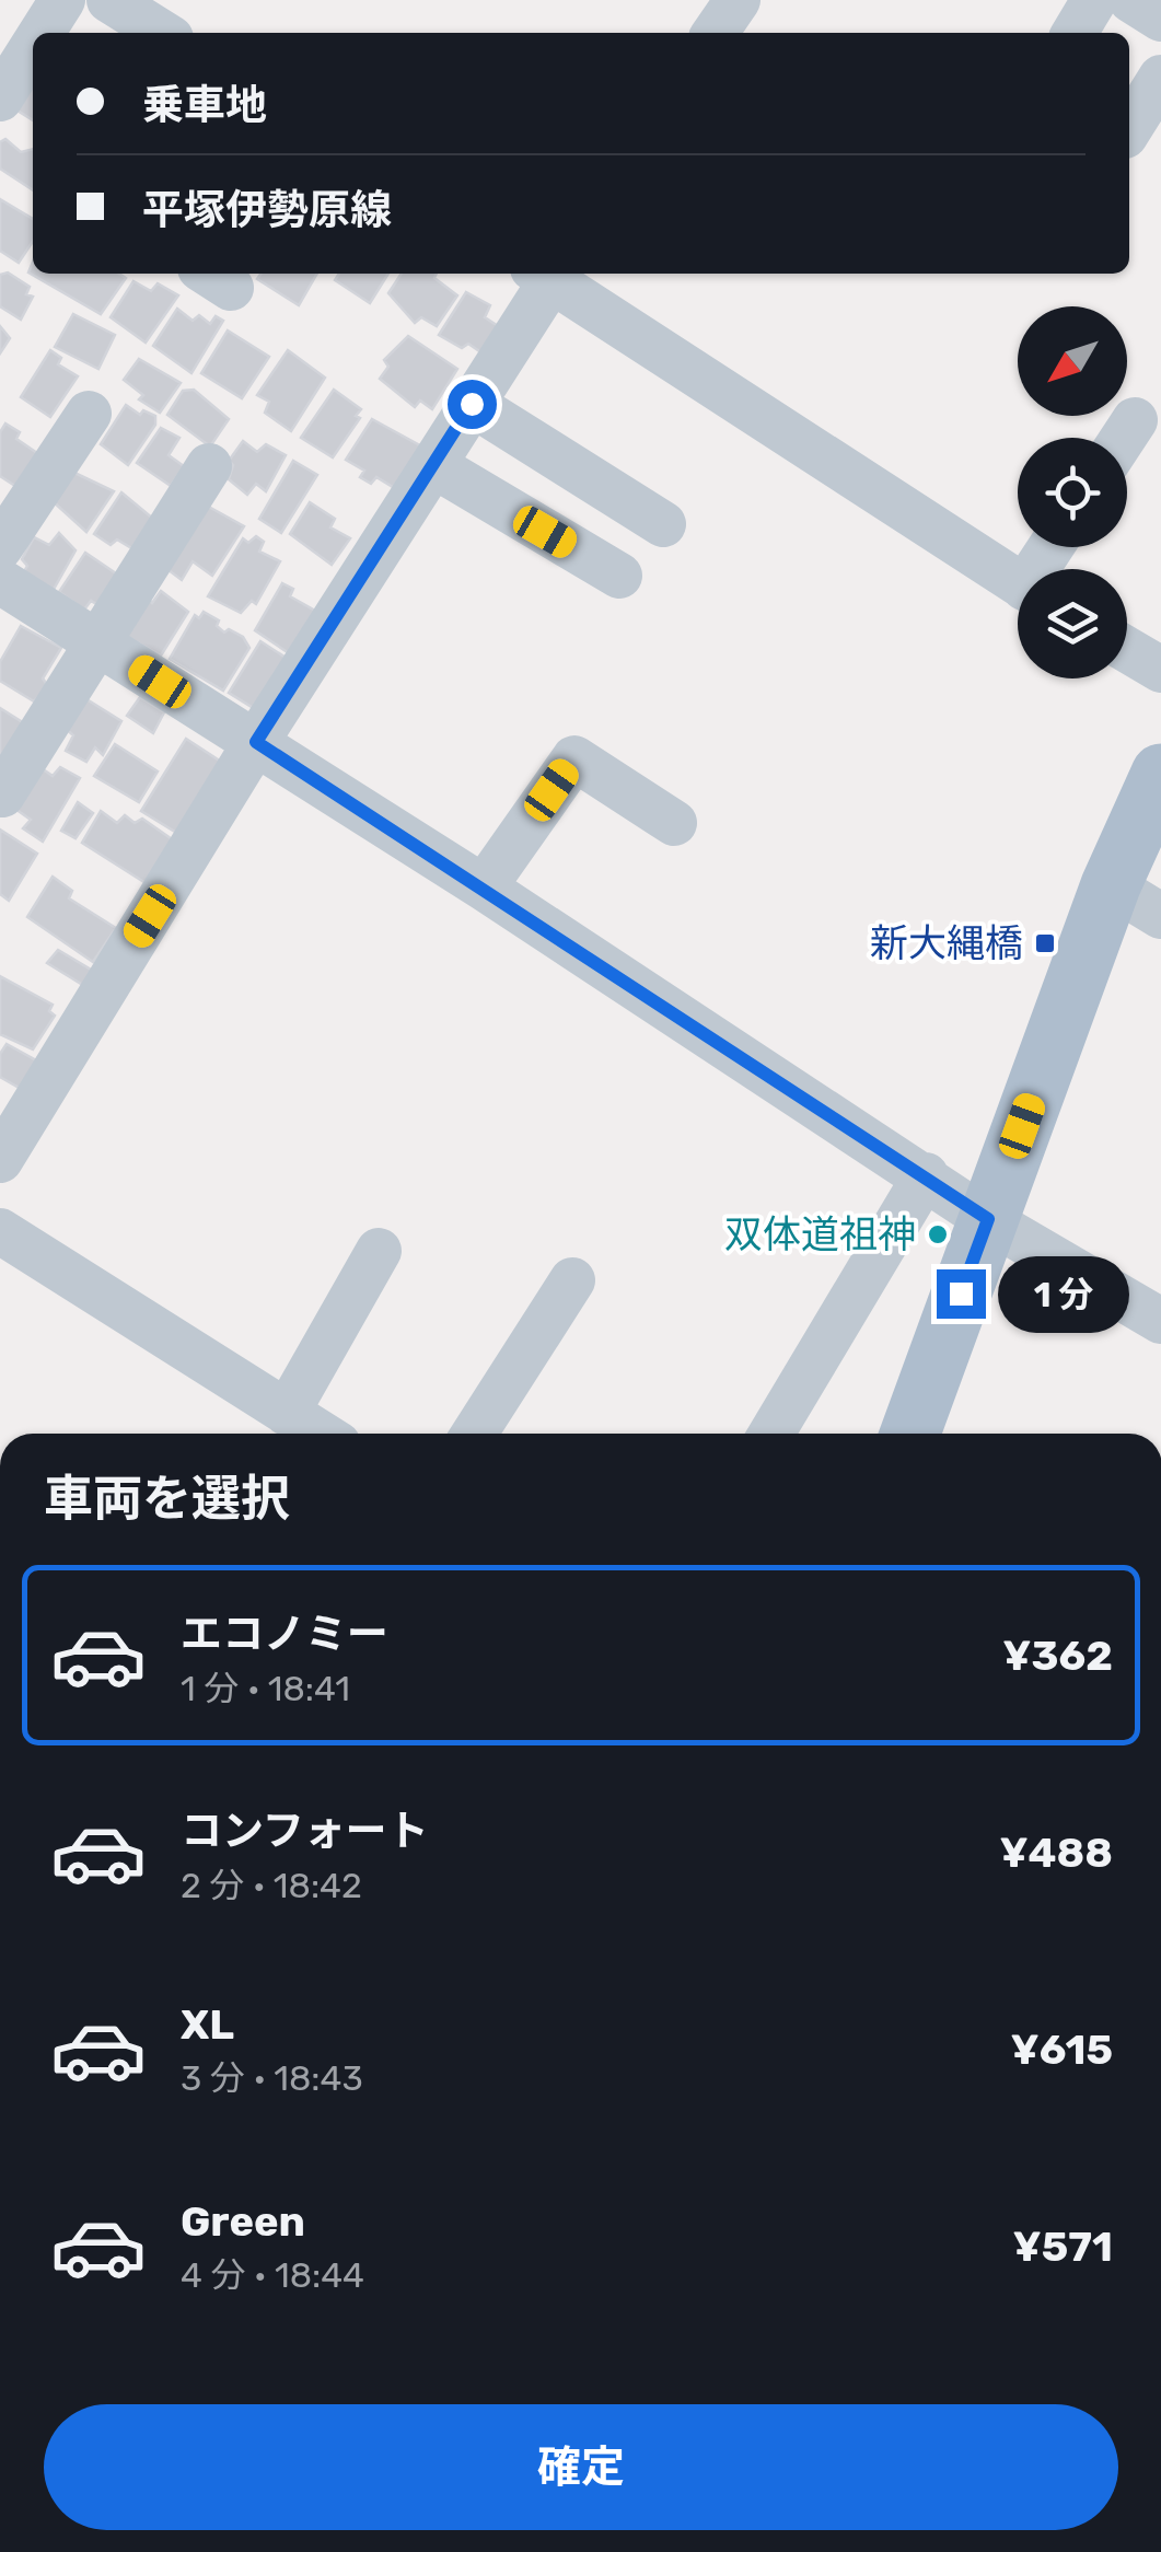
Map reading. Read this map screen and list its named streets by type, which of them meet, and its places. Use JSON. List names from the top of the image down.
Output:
{
  "places": {
    "transit": ["新大縄橋"],
    "other": ["双体道祖神"]
  },
  "north": "bottom left",
  "page": {
    "banner": ["乗車地", "平塚伊勢原線"],
    "bubble": "1 分",
    "heading": "車両を選択",
    "list": [
      {
        "name": "エコノミー",
        "note": "1 分 · 18:41",
        "value": "¥362"
      },
      {
        "name": "コンフォート",
        "note": "2 分 · 18:42",
        "value": "¥488"
      },
      {
        "name": "XL",
        "note": "3 分 · 18:43",
        "value": "¥615"
      },
      {
        "name": "Green",
        "note": "4 分 · 18:44",
        "value": "¥571"
      }
    ],
    "buttons": "確定"
  }
}
